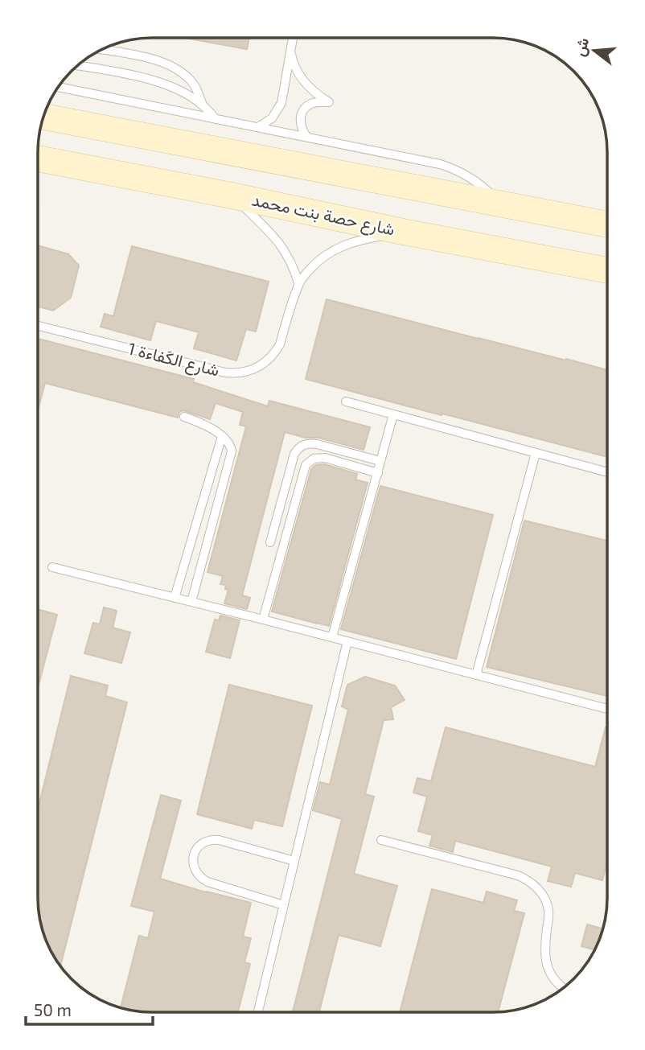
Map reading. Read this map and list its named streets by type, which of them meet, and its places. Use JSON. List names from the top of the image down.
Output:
{
  "streets": {
    "main road": ["شارع حصة بنت محمد"],
    "lane": ["شارع الكَفاءة 1"]
  },
  "crossings": [
    ["شارع حصة بنت محمد", "شارع الكَفاءة 1"]
  ],
  "scale_bar": "50 m",
  "north": "left"
}
